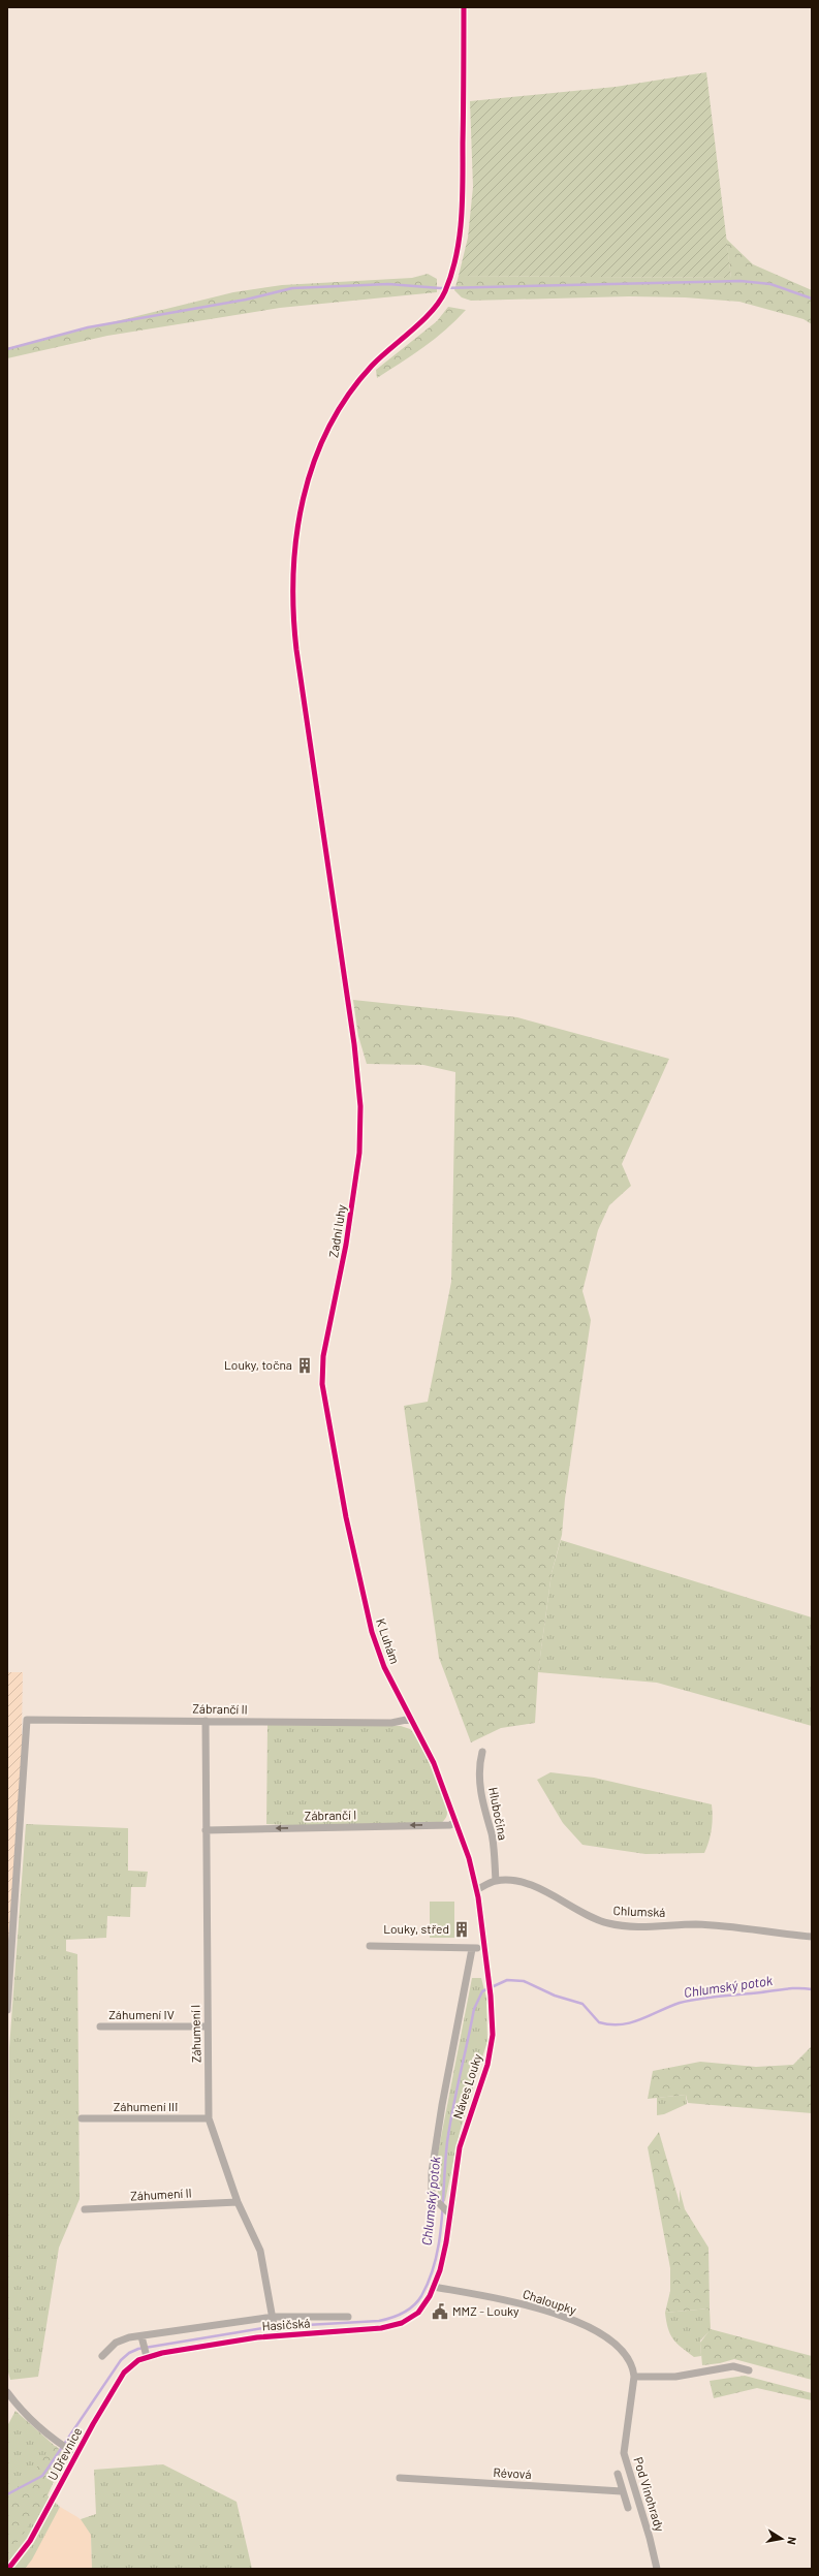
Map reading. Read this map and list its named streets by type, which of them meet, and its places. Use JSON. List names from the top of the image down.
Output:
{
  "streets": {
    "street": [
      "Zadní luhy",
      "K Luhám",
      "Zábrančí II",
      "Hlubočina",
      "Zábrančí I",
      "Chlumská",
      "Záhumení IV",
      "Záhumení I",
      "Náves Louky",
      "Záhumení III",
      "Záhumení II",
      "Chaloupky",
      "Hasičská",
      "U Dřevnice",
      "Révová",
      "Pod Vinohrady"
    ]
  },
  "crossings": [
    ["Zadní luhy", "K Luhám"],
    ["K Luhám", "Zábrančí II"],
    ["K Luhám", "Zábrančí I"],
    ["K Luhám", "Chlumská"],
    ["K Luhám", "Náves Louky"],
    ["Zábrančí II", "Záhumení I"],
    ["Hlubočina", "Chlumská"],
    ["Zábrančí I", "Záhumení I"],
    ["Chlumská", "Náves Louky"],
    ["Záhumení IV", "Záhumení I"],
    ["Záhumení I", "Záhumení III"],
    ["Záhumení I", "Záhumení II"],
    ["Záhumení I", "Hasičská"],
    ["Náves Louky", "Chaloupky"],
    ["Náves Louky", "Hasičská"],
    ["Chaloupky", "Pod Vinohrady"],
    ["Hasičská", "U Dřevnice"]
  ],
  "one_way": ["Zábrančí I"],
  "water": ["Chlumský potok"],
  "places": {
    "building": ["Louky, točna", "Louky, střed"],
    "public building": ["MMZ - Louky"]
  },
  "north": "right"
}
